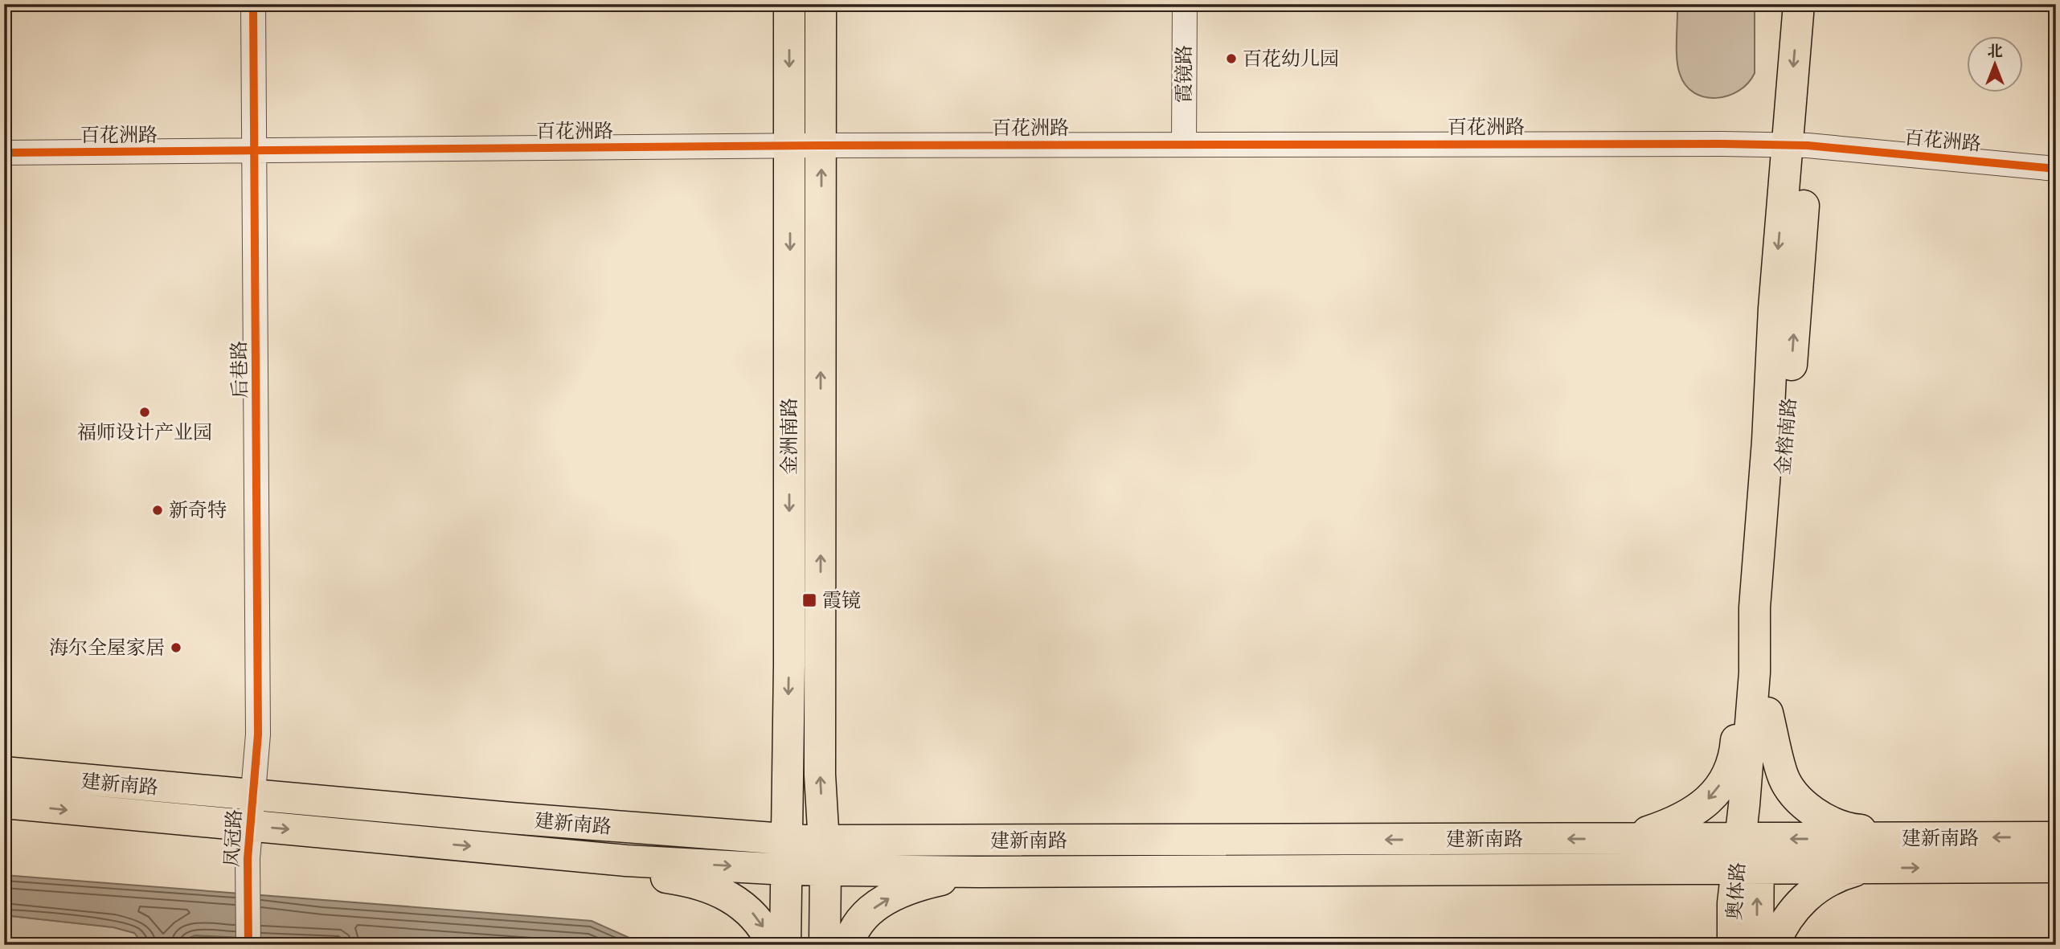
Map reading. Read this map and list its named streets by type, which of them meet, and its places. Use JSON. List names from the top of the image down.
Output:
{
  "streets": {
    "main road": [
      "金洲南路",
      "金榕南路",
      "建新南路",
      "奥体路"
    ],
    "street": [
      "霞镜路",
      "百花洲路",
      "后巷路",
      "凤冠路"
    ]
  },
  "crossings": [
    ["霞镜路", "百花洲路"],
    ["百花洲路", "后巷路"],
    ["百花洲路", "金洲南路"],
    ["百花洲路", "金榕南路"],
    ["后巷路", "凤冠路"],
    ["金洲南路", "建新南路"],
    ["金榕南路", "建新南路"],
    ["金榕南路", "奥体路"],
    ["建新南路", "凤冠路"],
    ["建新南路", "奥体路"]
  ],
  "places": {
    "other": [
      "百花幼儿园",
      "福师设计产业园",
      "新奇特",
      "海尔全屋家居"
    ],
    "transit": ["霞镜"]
  },
  "north": "top"
}
